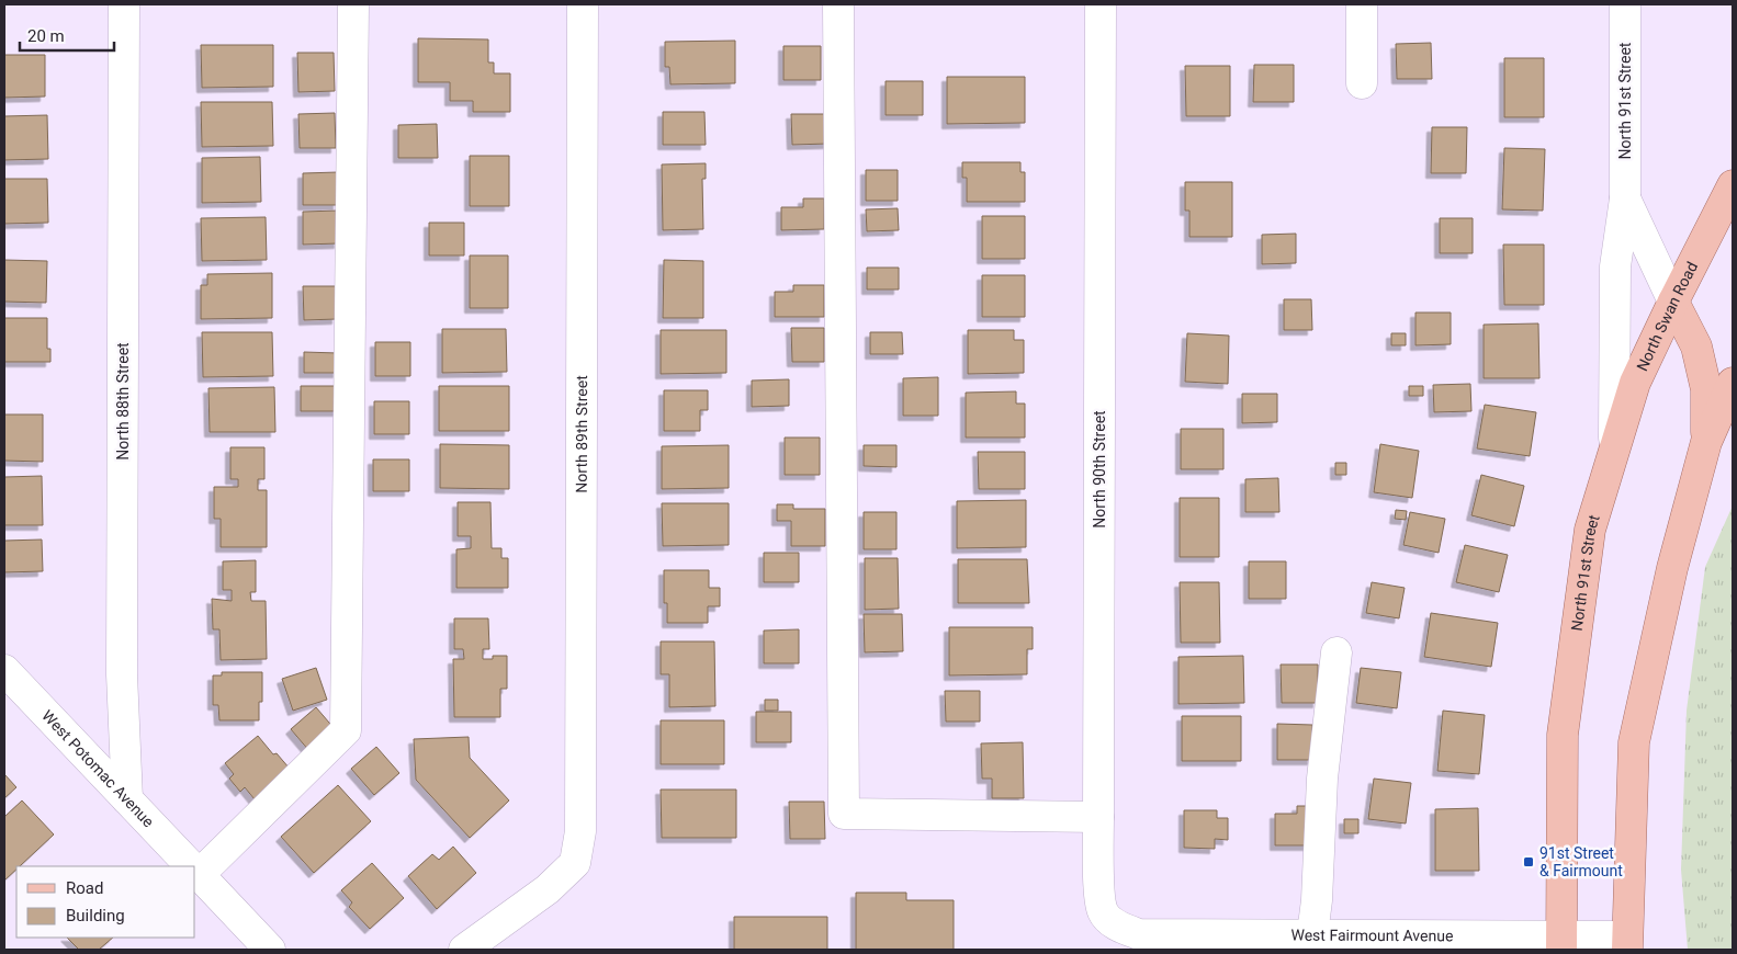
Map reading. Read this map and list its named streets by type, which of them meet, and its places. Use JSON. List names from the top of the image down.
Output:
{
  "streets": {
    "main road": ["North 91st Street", "North Swan Road"],
    "street": [
      "North 88th Street",
      "North 89th Street",
      "North 90th Street",
      "West Potomac Avenue",
      "West Fairmount Avenue"
    ]
  },
  "crossings": [
    ["North 91st Street", "North Swan Road"],
    ["North 91st Street", "West Fairmount Avenue"],
    ["North 88th Street", "West Potomac Avenue"],
    ["North 90th Street", "West Fairmount Avenue"]
  ],
  "places": {
    "transit": ["91st Street & Fairmount"]
  },
  "legend": ["Road", "Building"],
  "scale_bar": "20 m"
}
